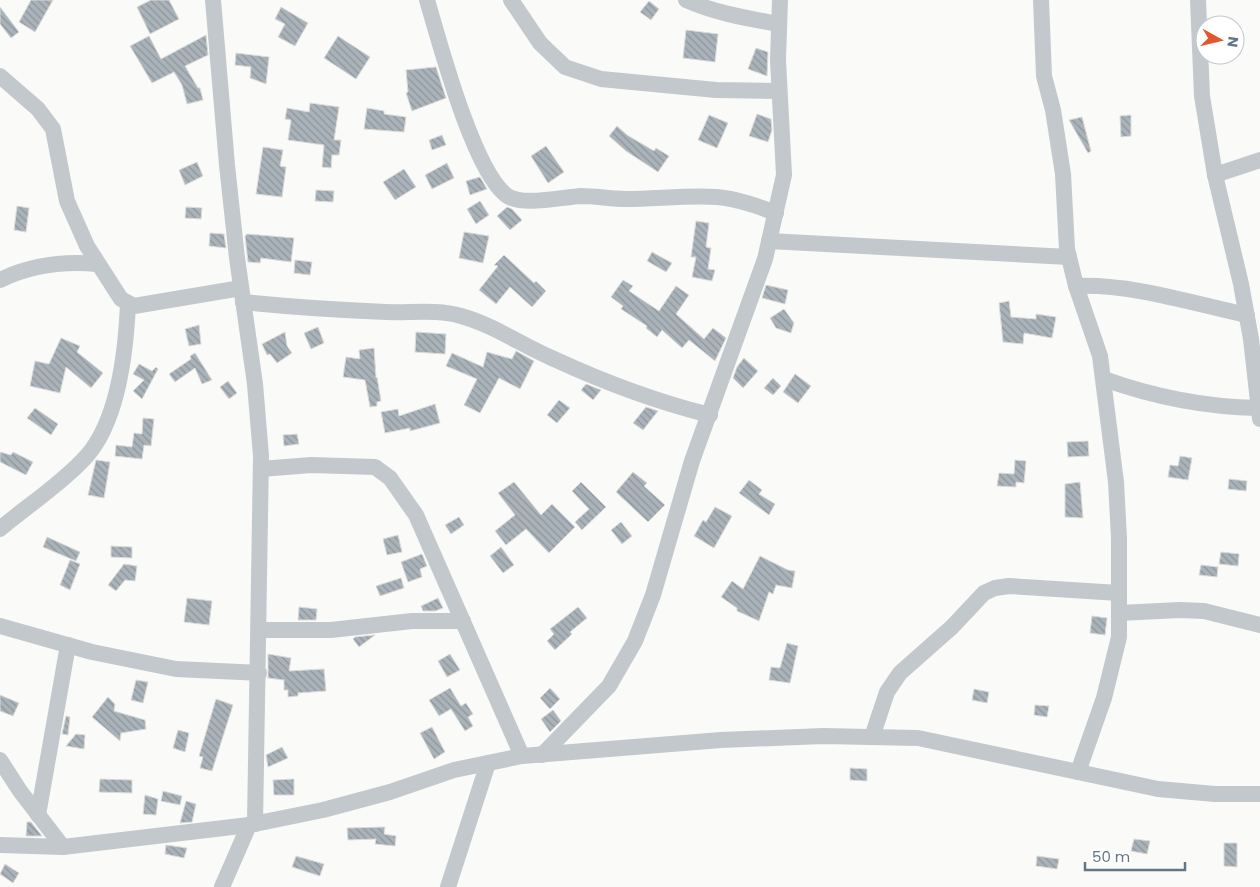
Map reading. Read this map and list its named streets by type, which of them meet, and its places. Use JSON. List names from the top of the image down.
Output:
{
  "scale_bar": "50 m",
  "north": "right"
}
